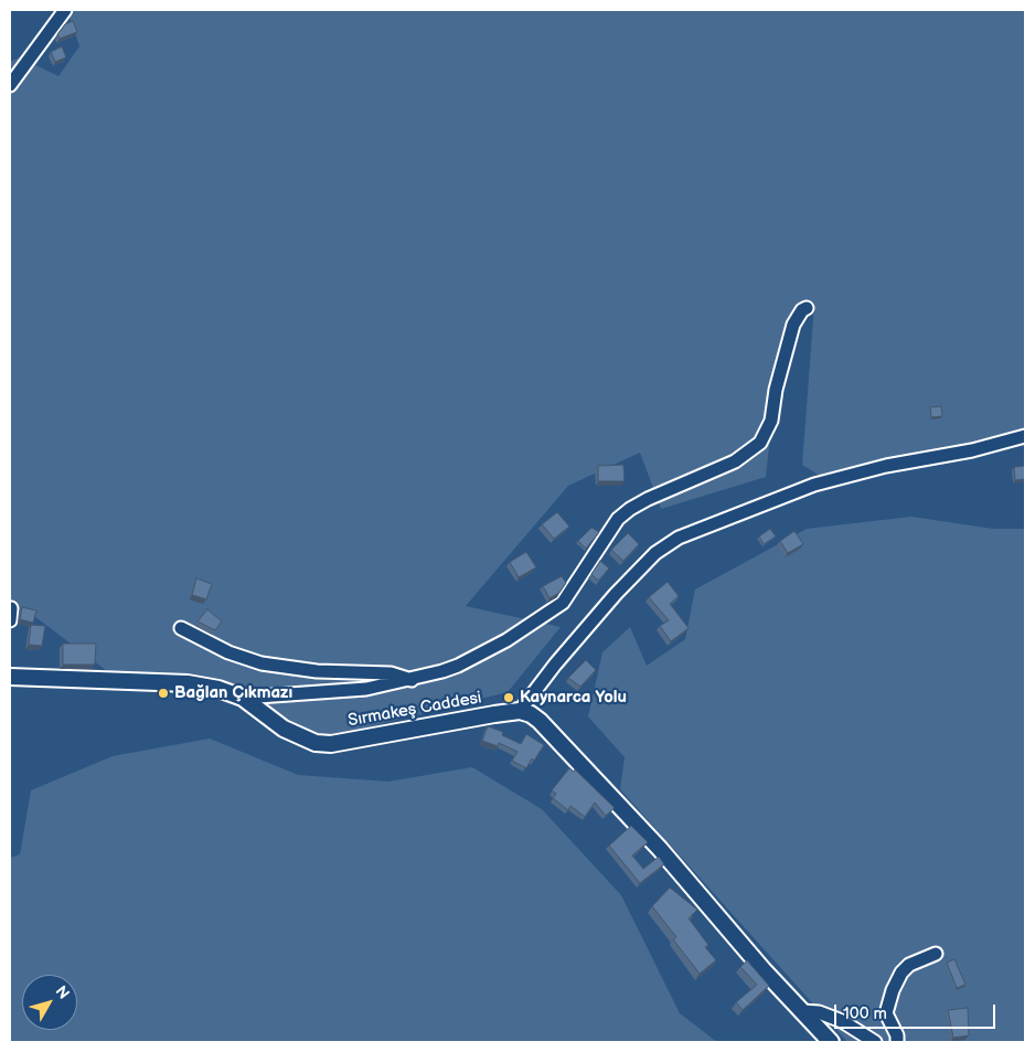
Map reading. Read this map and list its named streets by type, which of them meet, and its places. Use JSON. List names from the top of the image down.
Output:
{
  "streets": {
    "main road": ["Sırmakeş Caddesi"]
  },
  "places": ["Bağlan Çıkmazı", "Kaynarca Yolu"],
  "scale_bar": "100 m",
  "north": "top right"
}
